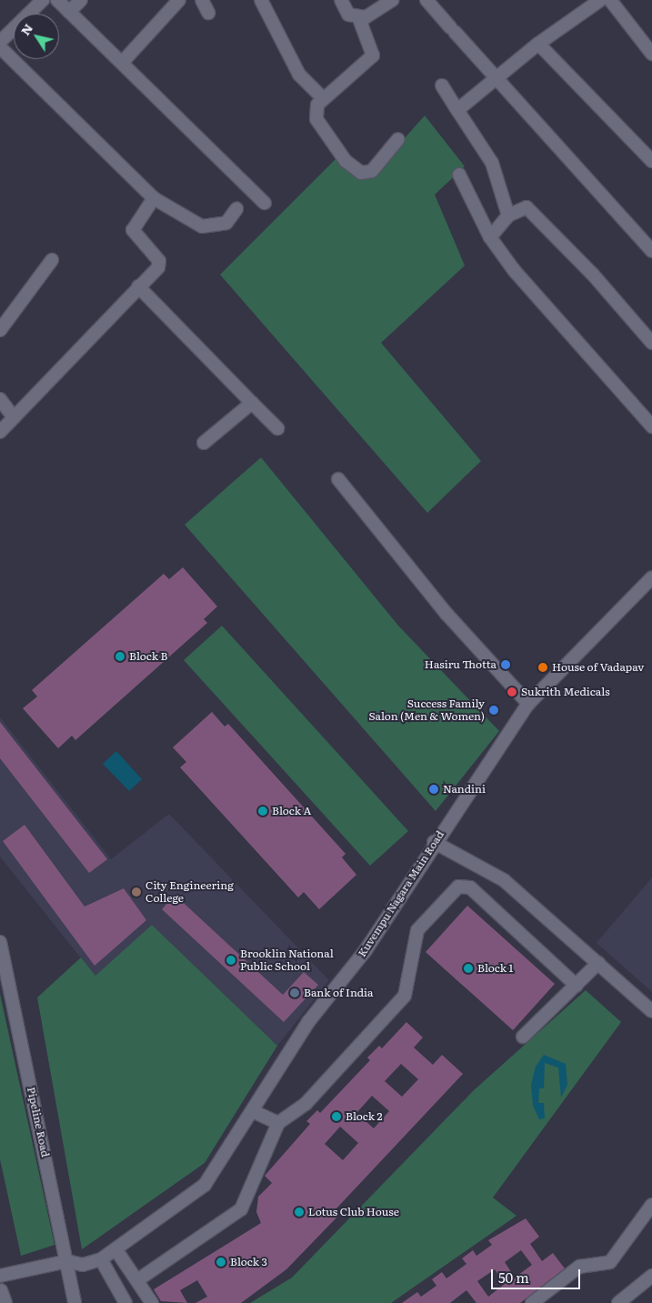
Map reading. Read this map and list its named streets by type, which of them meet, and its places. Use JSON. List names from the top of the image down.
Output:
{
  "streets": {
    "street": ["Kuvempu Nagara Main Road", "Pipeline Road"]
  },
  "crossings": [
    ["Kuvempu Nagara Main Road", "Pipeline Road"]
  ],
  "places": [
    "Block B",
    "Hasiru Thotta",
    "House of Vadapav",
    "Sukrith Medicals",
    "Success Family Salon (Men & Women)",
    "Nandini",
    "Block A",
    "City Engineering College",
    "Brooklin National Public School",
    "Block 1",
    "Bank of India",
    "Block 2",
    "Lotus Club House",
    "Block 3"
  ],
  "scale_bar": "50 m",
  "north": "top left"
}
